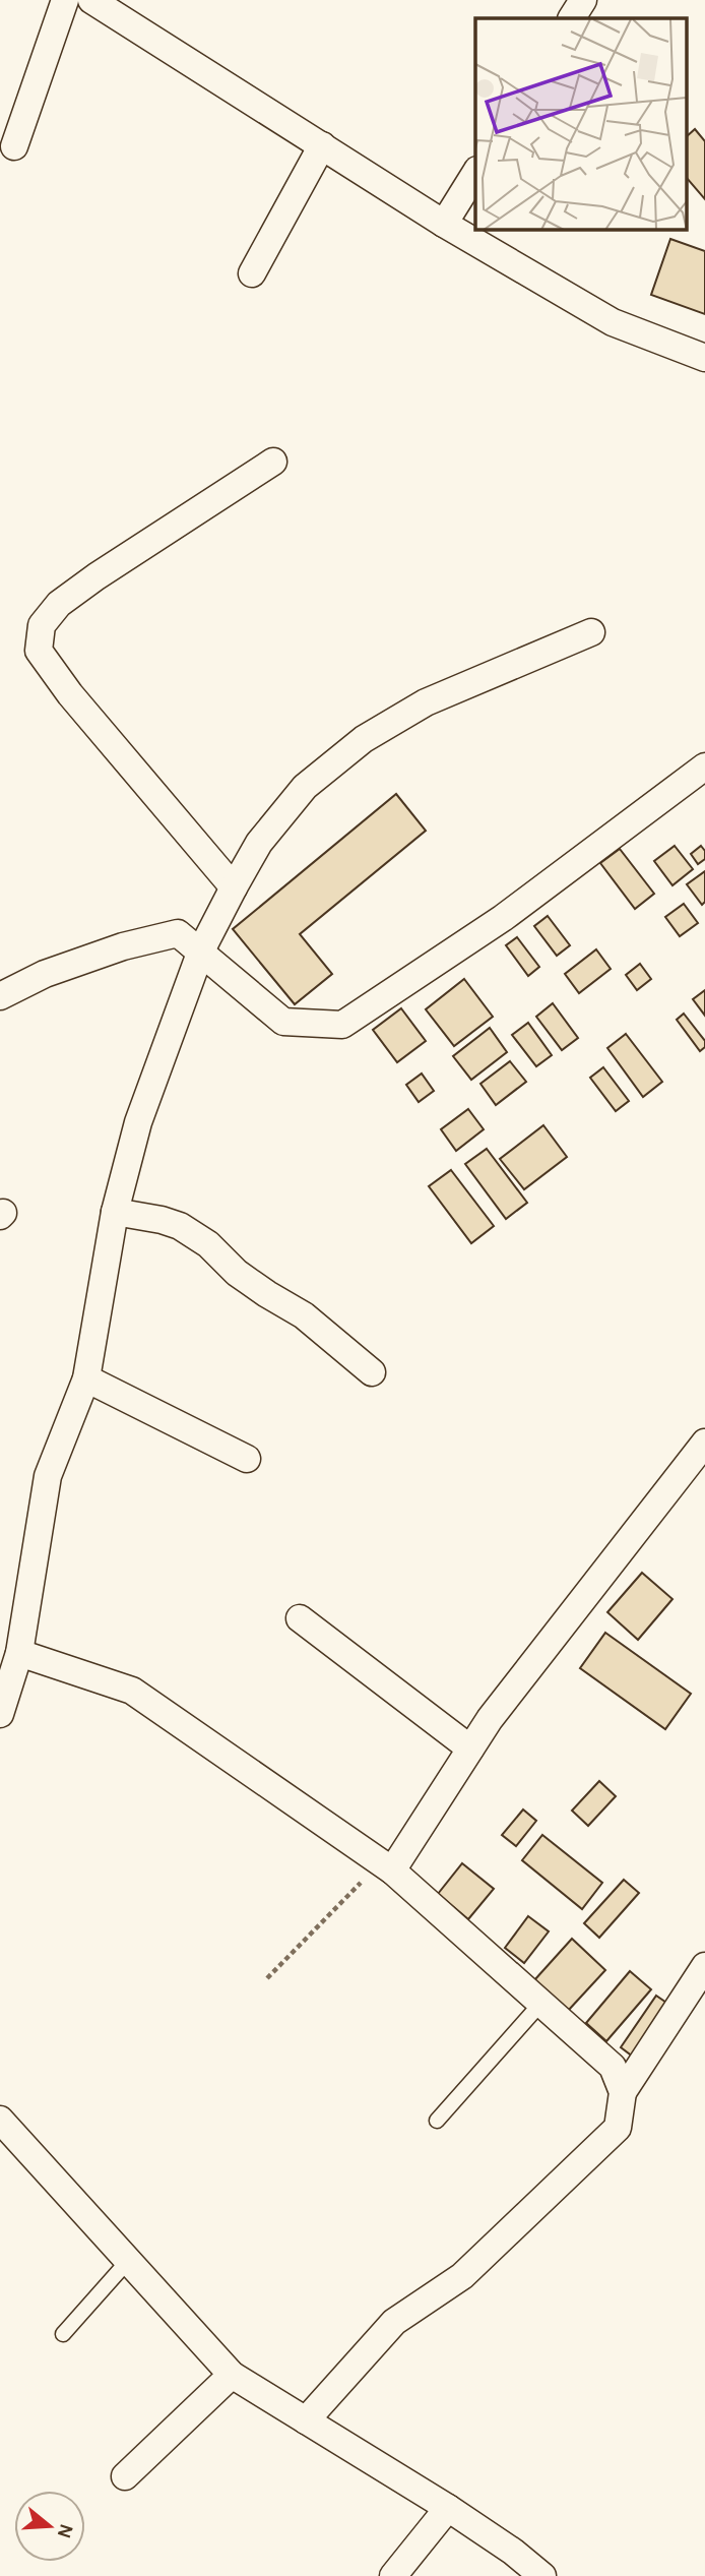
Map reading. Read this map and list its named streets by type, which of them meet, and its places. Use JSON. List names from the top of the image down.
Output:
{
  "north": "right"
}
